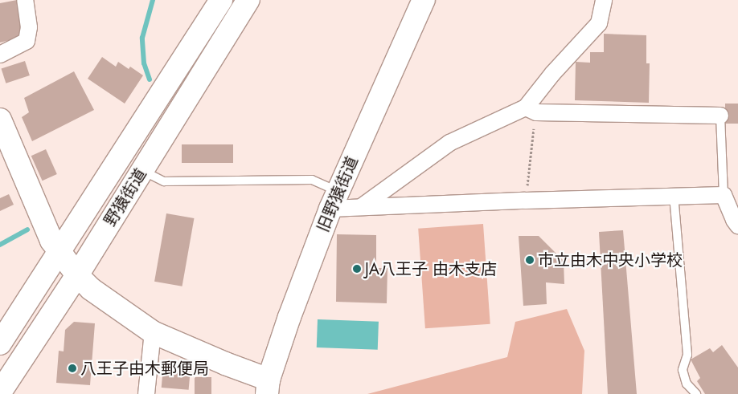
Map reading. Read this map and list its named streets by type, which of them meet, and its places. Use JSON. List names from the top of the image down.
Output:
{
  "streets": {
    "main road": ["旧野猿街道", "野猿街道"]
  },
  "places": ["市立由木中央小学校", "JA八王子 由木支店", "八王子由木郵便局"]
}
